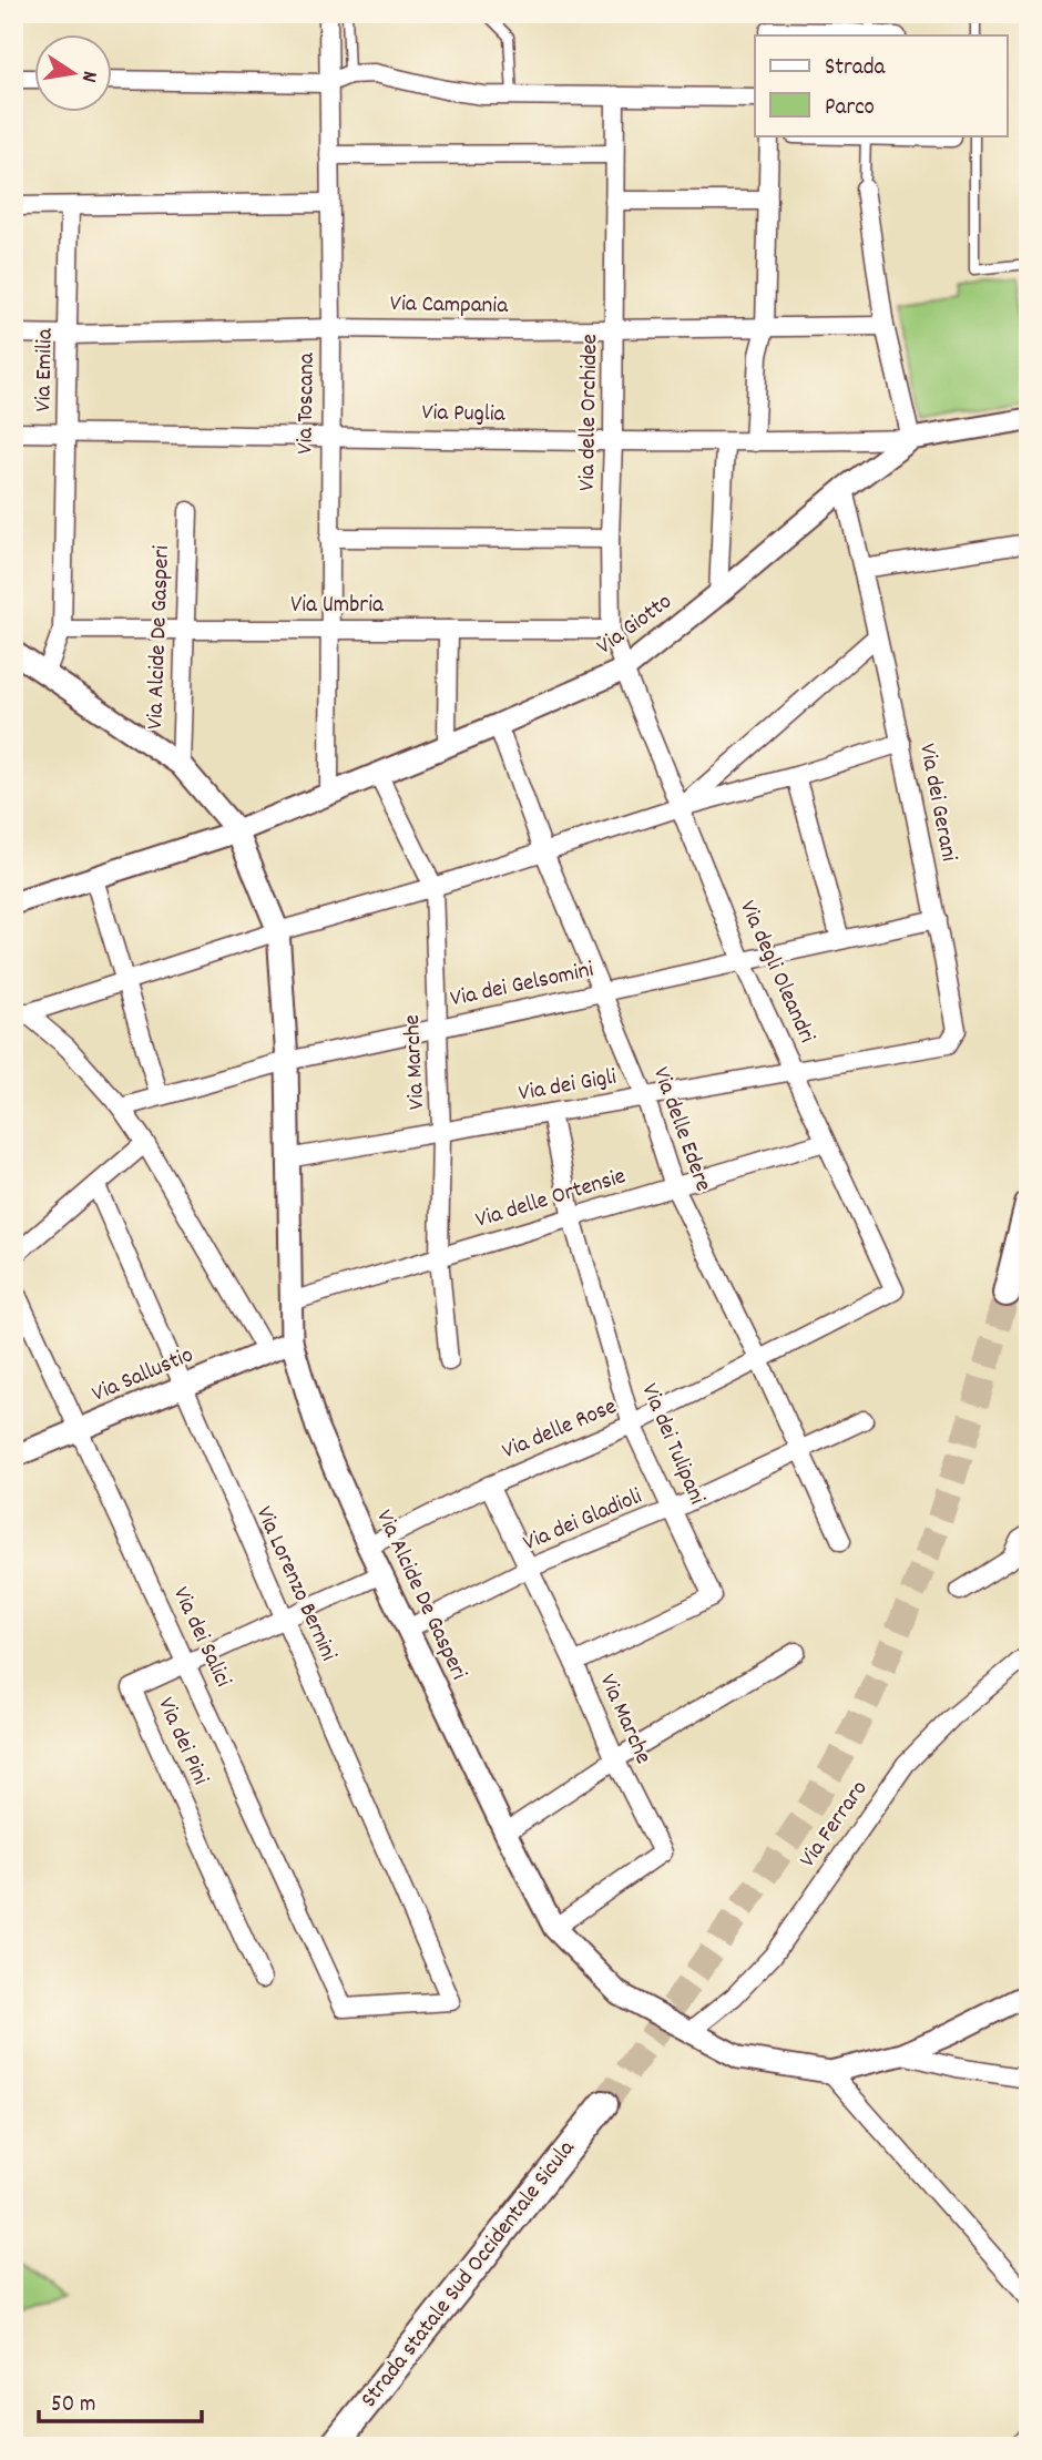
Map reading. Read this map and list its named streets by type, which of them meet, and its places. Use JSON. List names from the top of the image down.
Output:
{
  "streets": {
    "main road": ["Strada statale Sud Occidentale Sicula"],
    "street": [
      "Via Campania",
      "Via Emilia",
      "Via Toscana",
      "Via delle Orchidee",
      "Via Puglia",
      "Via Umbria",
      "Via Giotto",
      "Via Alcide De Gasperi",
      "Via dei Gerani",
      "Via degli Oleandri",
      "Via dei Gelsomini",
      "Via Marche",
      "Via dei Gigli",
      "Via delle Edere",
      "Via delle Ortensie",
      "Via Sallustio",
      "Via delle Rose",
      "Via dei Tulipani",
      "Via dei Gladioli",
      "Via Lorenzo Bernini",
      "Via dei Salici",
      "Via dei Pini",
      "Via Ferraro"
    ]
  },
  "crossings": [
    ["Via Campania", "Via Emilia"],
    ["Via Campania", "Via Toscana"],
    ["Via Campania", "Via delle Orchidee"],
    ["Via Emilia", "Via Puglia"],
    ["Via Emilia", "Via Umbria"],
    ["Via Emilia", "Via Alcide De Gasperi"],
    ["Via Toscana", "Via Puglia"],
    ["Via Toscana", "Via Umbria"],
    ["Via Toscana", "Via Giotto"],
    ["Via delle Orchidee", "Via Puglia"],
    ["Via delle Orchidee", "Via Umbria"],
    ["Via delle Orchidee", "Via Giotto"],
    ["Via delle Orchidee", "Via degli Oleandri"],
    ["Via Puglia", "Via Giotto"],
    ["Via Umbria", "Via Alcide De Gasperi"],
    ["Via Giotto", "Via Alcide De Gasperi"],
    ["Via Giotto", "Via dei Gerani"],
    ["Via Giotto", "Via degli Oleandri"],
    ["Via Giotto", "Via Marche"],
    ["Via Giotto", "Via delle Edere"],
    ["Via Alcide De Gasperi", "Via dei Gelsomini"],
    ["Via Alcide De Gasperi", "Via Marche"],
    ["Via Alcide De Gasperi", "Via dei Gigli"],
    ["Via Alcide De Gasperi", "Via delle Ortensie"],
    ["Via Alcide De Gasperi", "Via Sallustio"],
    ["Via Alcide De Gasperi", "Via delle Rose"],
    ["Via Alcide De Gasperi", "Via dei Gladioli"],
    ["Via Alcide De Gasperi", "Via dei Pini"],
    ["Via Alcide De Gasperi", "Via Ferraro"],
    ["Via dei Gerani", "Via dei Gelsomini"],
    ["Via dei Gerani", "Via dei Gigli"],
    ["Via degli Oleandri", "Via dei Gelsomini"],
    ["Via degli Oleandri", "Via dei Gigli"],
    ["Via degli Oleandri", "Via delle Ortensie"],
    ["Via degli Oleandri", "Via delle Rose"],
    ["Via dei Gelsomini", "Via Marche"],
    ["Via dei Gelsomini", "Via delle Edere"],
    ["Via Marche", "Via dei Gigli"],
    ["Via Marche", "Via delle Ortensie"],
    ["Via Marche", "Via delle Rose"],
    ["Via Marche", "Via dei Tulipani"],
    ["Via Marche", "Via dei Gladioli"],
    ["Via dei Gigli", "Via delle Edere"],
    ["Via dei Gigli", "Via dei Tulipani"],
    ["Via delle Edere", "Via delle Ortensie"],
    ["Via delle Edere", "Via delle Rose"],
    ["Via delle Edere", "Via dei Gladioli"],
    ["Via delle Ortensie", "Via dei Tulipani"],
    ["Via Sallustio", "Via Lorenzo Bernini"],
    ["Via Sallustio", "Via dei Salici"],
    ["Via delle Rose", "Via dei Tulipani"],
    ["Via dei Tulipani", "Via dei Gladioli"],
    ["Via Lorenzo Bernini", "Via dei Salici"],
    ["Via Lorenzo Bernini", "Via dei Pini"],
    ["Via dei Salici", "Via dei Pini"]
  ],
  "legend": ["Strada", "Parco"],
  "scale_bar": "50 m",
  "north": "right"
}
